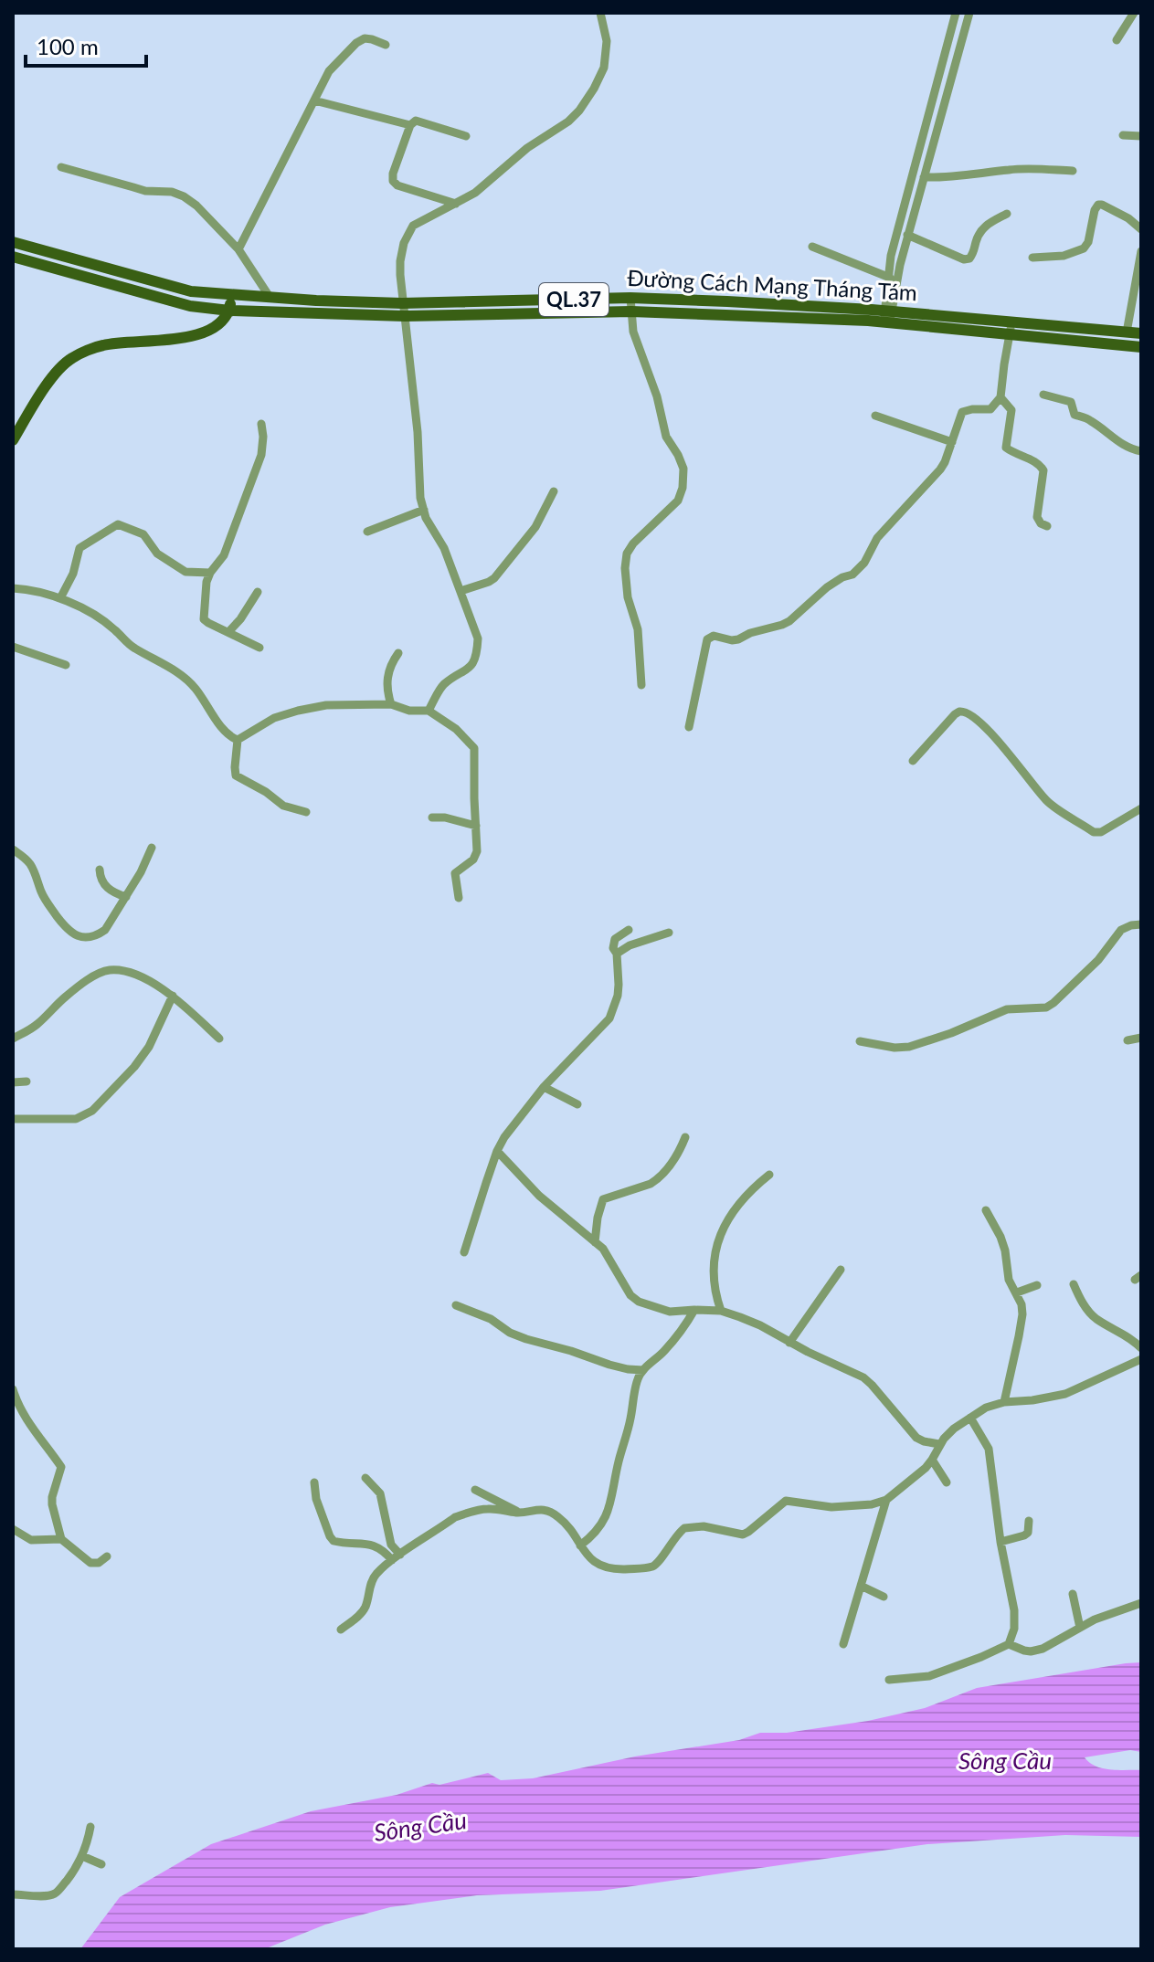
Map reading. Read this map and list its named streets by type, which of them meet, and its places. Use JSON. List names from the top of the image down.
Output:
{
  "streets": {
    "main road": ["Đường Cách Mạng Tháng Tám", "QL.37"]
  },
  "water": ["Sông Cầu"],
  "scale_bar": "100 m"
}
